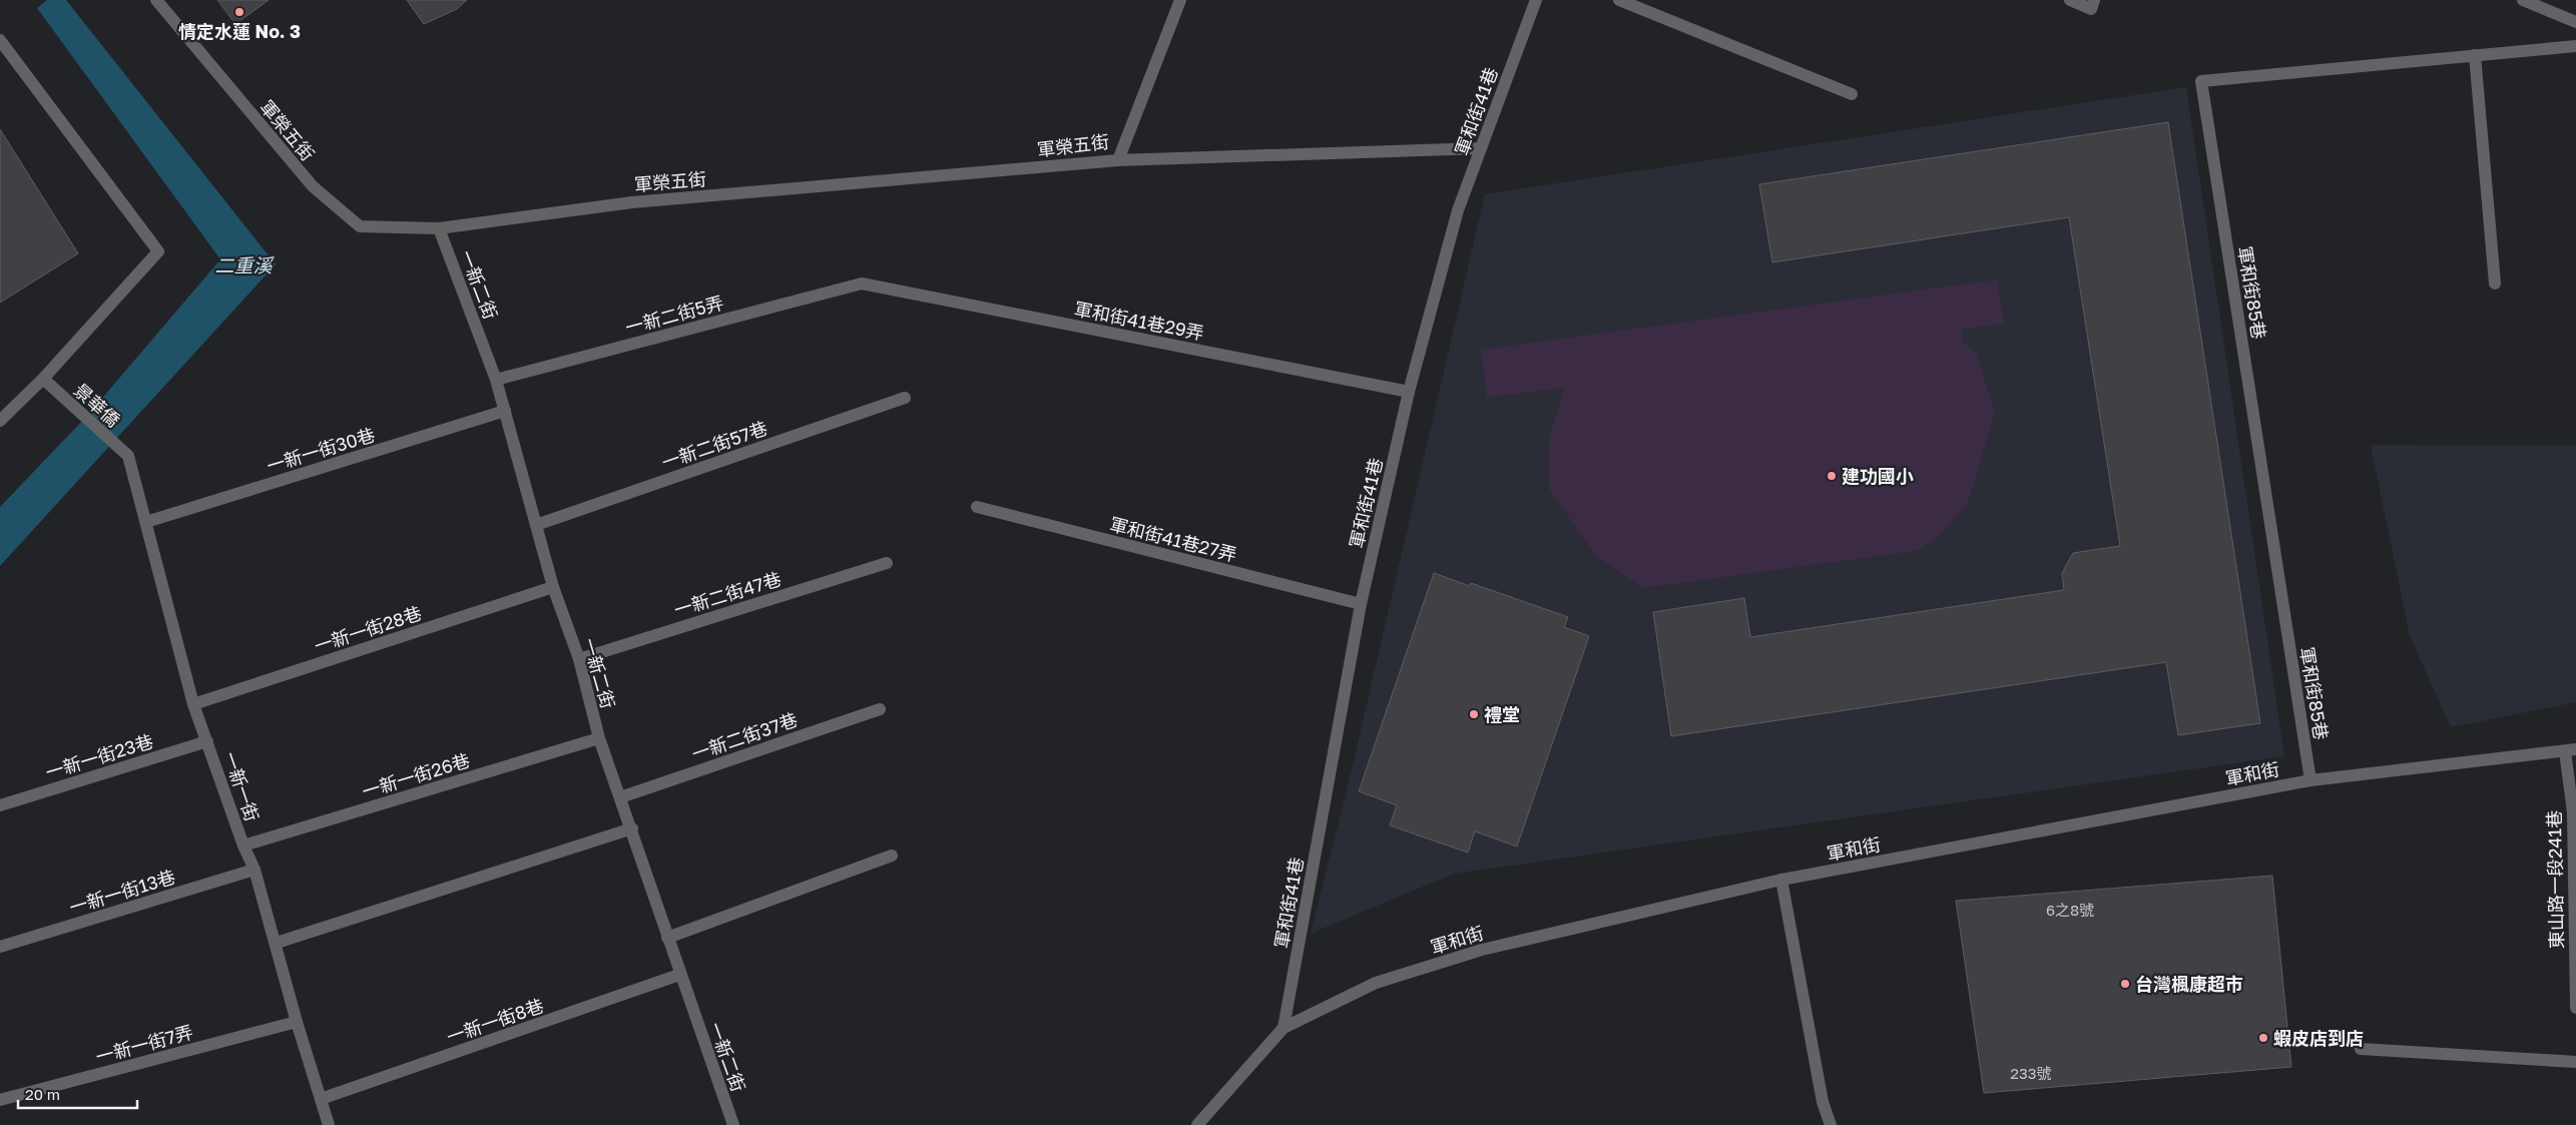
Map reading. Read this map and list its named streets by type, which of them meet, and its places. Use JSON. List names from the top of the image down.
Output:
{
  "streets": {
    "street": [
      "軍和街41巷",
      "軍榮五街",
      "一新二街",
      "軍和街85巷",
      "一新二街5弄",
      "軍和街41巷29弄",
      "景華僑",
      "一新二街57巷",
      "一新一街30巷",
      "軍和街41巷27弄",
      "一新二街47巷",
      "一新一街28巷",
      "一新二街37巷",
      "一新一街23巷",
      "軍和街",
      "一新一街26巷",
      "一新一街",
      "東山路一段241巷",
      "一新一街13巷",
      "一新一街8巷",
      "一新一街7弄"
    ]
  },
  "crossings": [
    ["軍和街41巷", "軍和街41巷29弄"],
    ["軍和街41巷", "軍和街41巷27弄"],
    ["軍和街41巷", "軍和街"],
    ["軍榮五街", "一新二街"],
    ["一新二街", "一新二街5弄"],
    ["一新二街", "一新二街57巷"],
    ["一新二街", "一新一街30巷"],
    ["一新二街", "一新二街47巷"],
    ["一新二街", "一新一街28巷"],
    ["一新二街", "一新二街37巷"],
    ["一新二街", "一新一街26巷"],
    ["一新二街", "一新一街8巷"],
    ["軍和街85巷", "軍和街"],
    ["一新二街5弄", "軍和街41巷29弄"],
    ["景華僑", "一新一街"],
    ["一新一街30巷", "一新一街"],
    ["一新一街28巷", "一新一街"],
    ["一新一街23巷", "一新一街"],
    ["軍和街", "東山路一段241巷"],
    ["一新一街26巷", "一新一街"],
    ["一新一街", "一新一街13巷"],
    ["一新一街", "一新一街8巷"],
    ["一新一街", "一新一街7弄"]
  ],
  "water": ["二重溪"],
  "places": [
    "情定水蓮 No. 3",
    "建功國小",
    "禮堂",
    "台灣楓康超市",
    "蝦皮店到店"
  ],
  "house_numbers": ["6之8號", "233號"],
  "scale_bar": "20 m"
}
